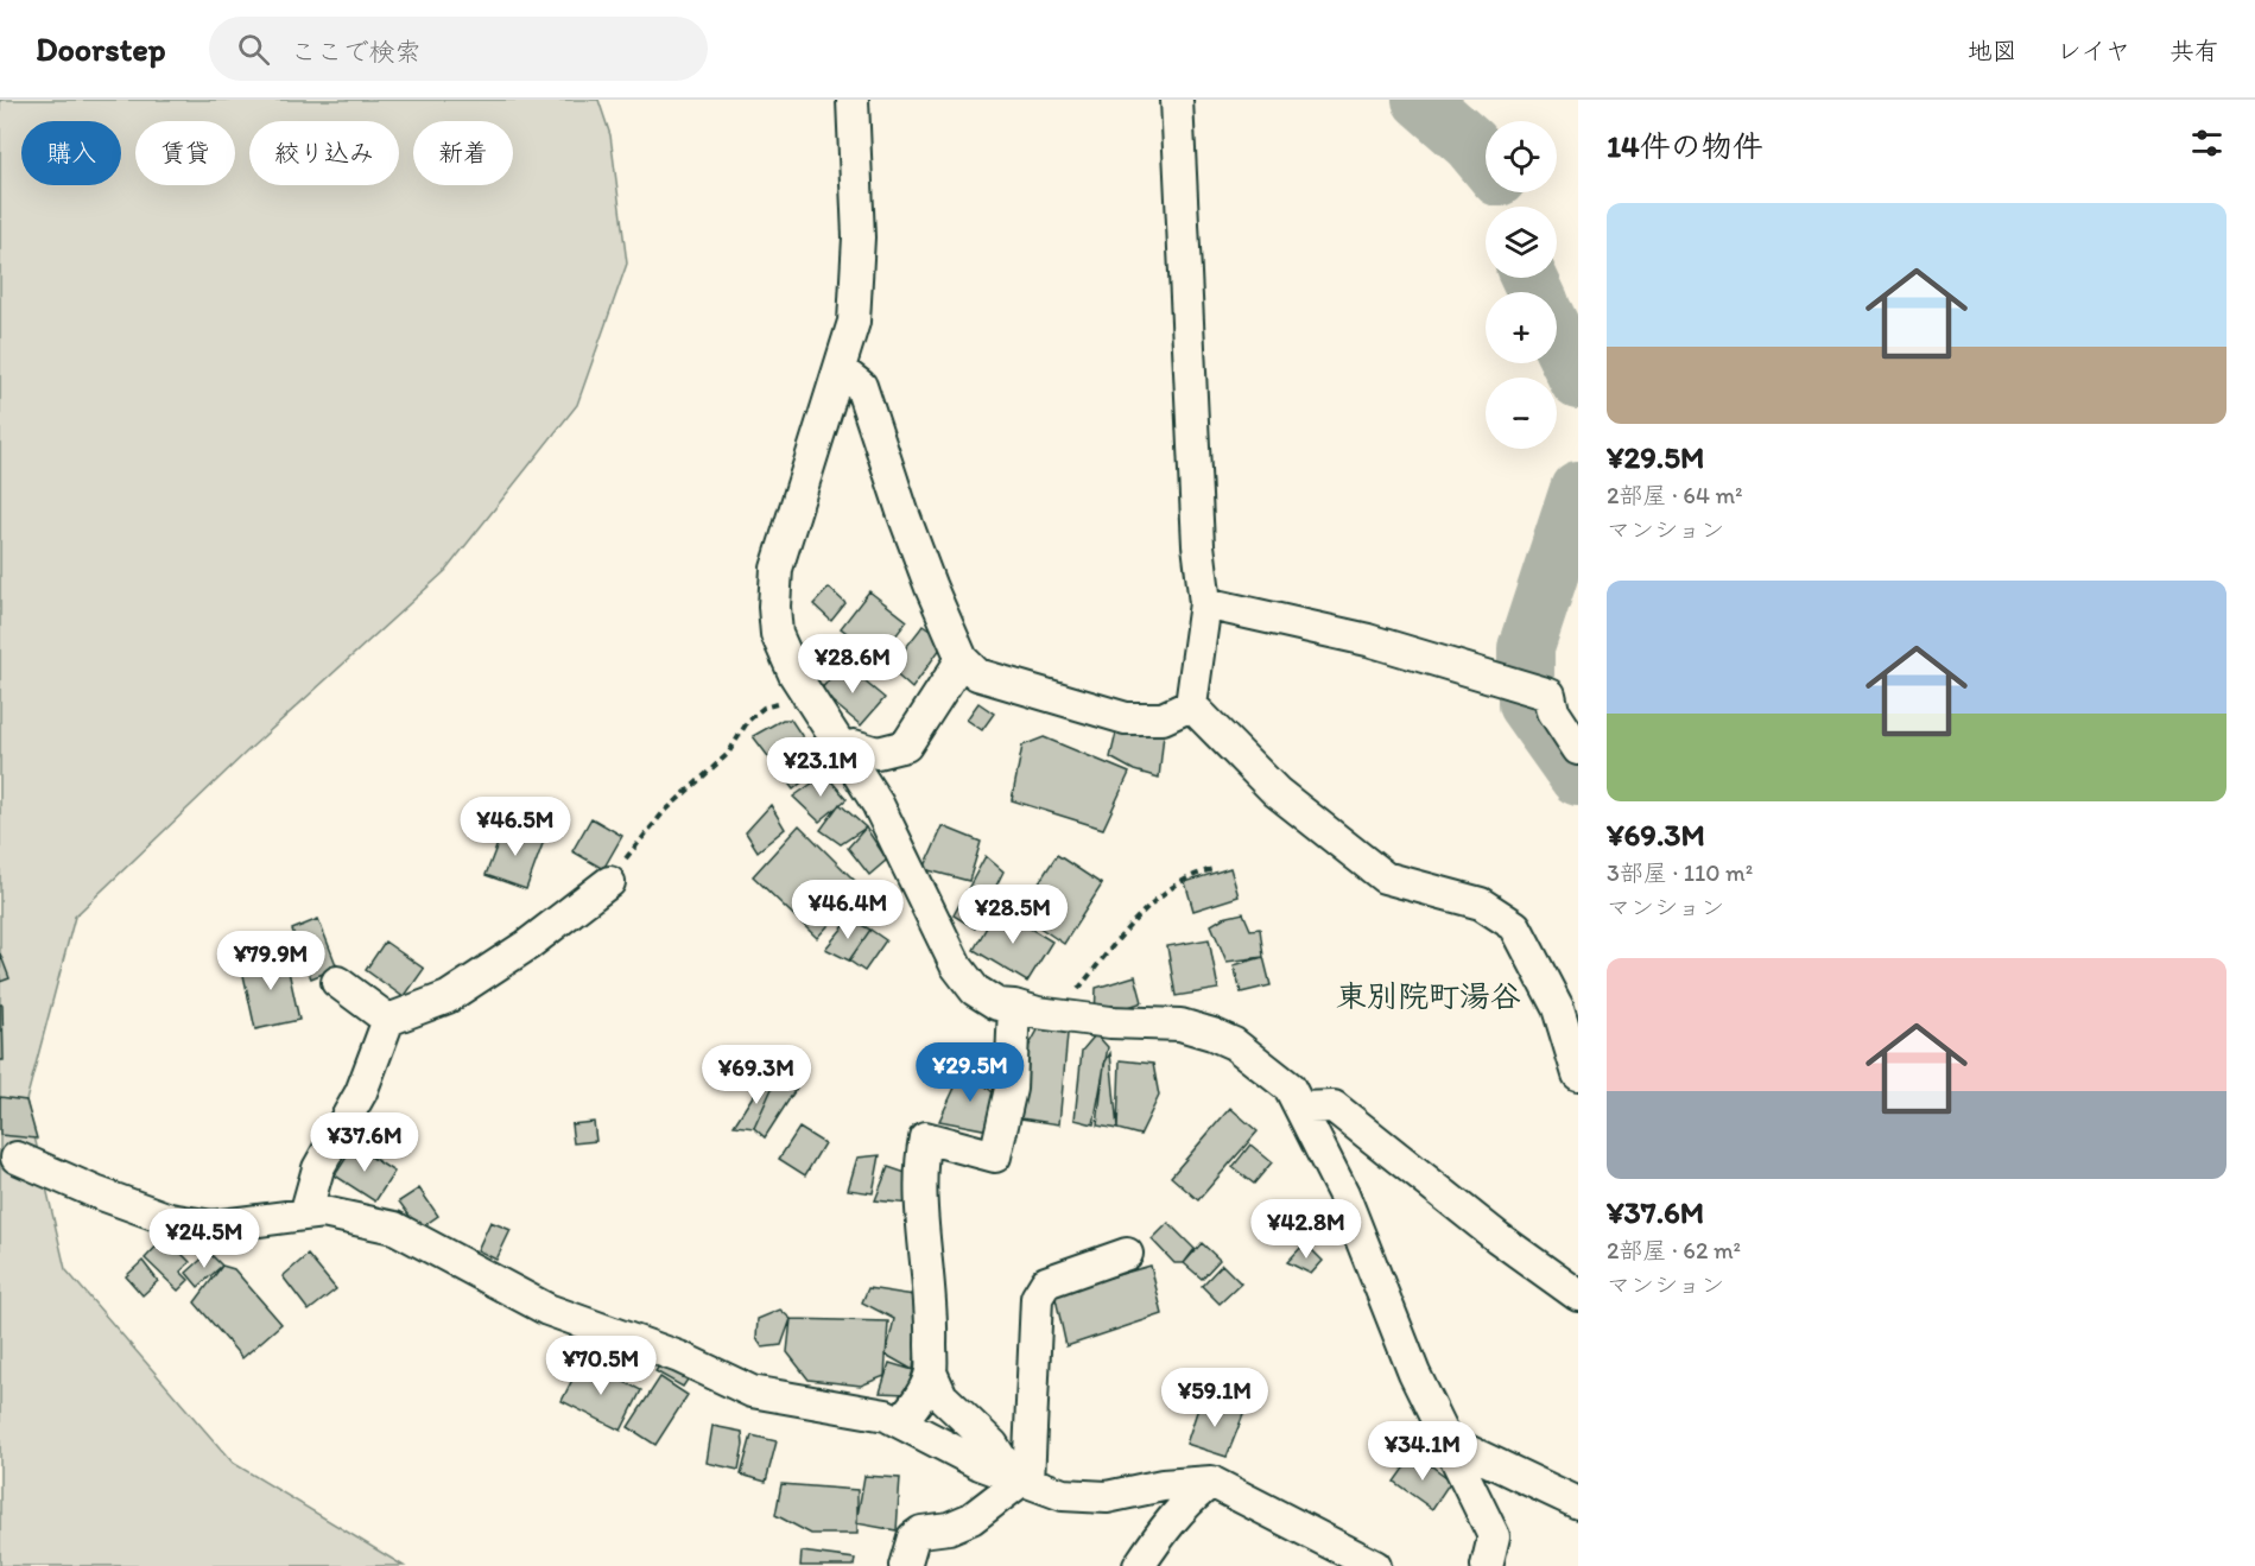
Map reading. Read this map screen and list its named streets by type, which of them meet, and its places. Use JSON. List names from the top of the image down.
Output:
{
  "districts": ["東別院町湯谷"],
  "page": {
    "header": "Doorstep",
    "search": "ここで検索",
    "nav": ["地図", "レイヤ", "共有"],
    "heading": "14件の物件",
    "map_buttons": ["+", "−"],
    "chip": [
      "購入",
      "賃貸",
      "絞り込み",
      "新着"
    ],
    "list": [
      {
        "name": "¥29.5M",
        "note": "2部屋 · 64 m² · マンション"
      },
      {
        "name": "¥69.3M",
        "note": "3部屋 · 110 m² · マンション"
      },
      {
        "name": "¥37.6M",
        "note": "2部屋 · 62 m² · マンション"
      }
    ],
    "price": [
      "¥28.6M",
      "¥23.1M",
      "¥46.5M",
      "¥46.4M",
      "¥28.5M",
      "¥79.9M",
      "¥29.5M",
      "¥69.3M",
      "¥37.6M",
      "¥42.8M",
      "¥24.5M",
      "¥70.5M",
      "¥59.1M",
      "¥34.1M"
    ]
  }
}
